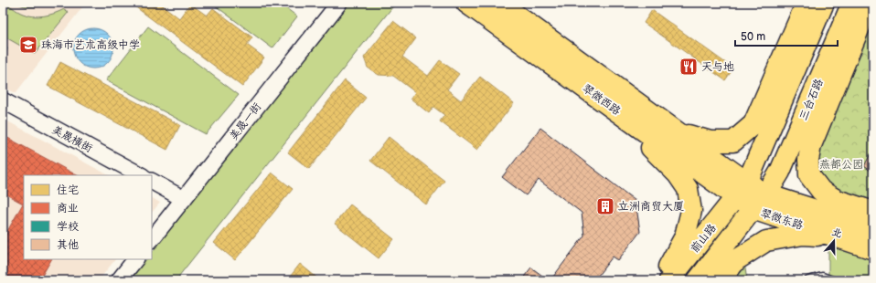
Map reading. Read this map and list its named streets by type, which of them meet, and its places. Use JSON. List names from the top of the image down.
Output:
{
  "streets": {
    "main road": [
      "翠微西路",
      "三台石路",
      "翠微东路",
      "前山路"
    ],
    "street": ["美晟一街", "美晟橫街"]
  },
  "crossings": [
    ["翠微西路", "翠微东路"],
    ["翠微西路", "前山路"],
    ["三台石路", "翠微东路"],
    ["三台石路", "前山路"],
    ["翠微东路", "前山路"]
  ],
  "parks": ["燕都公园"],
  "places": {
    "school or university": ["珠海市艺术高级中学"],
    "restaurant": ["天与地"],
    "building": ["立洲商贸大厦"]
  },
  "legend": [
    "住宅",
    "商业",
    "学校",
    "其他"
  ],
  "scale_bar": "50 m",
  "north": "top"
}
